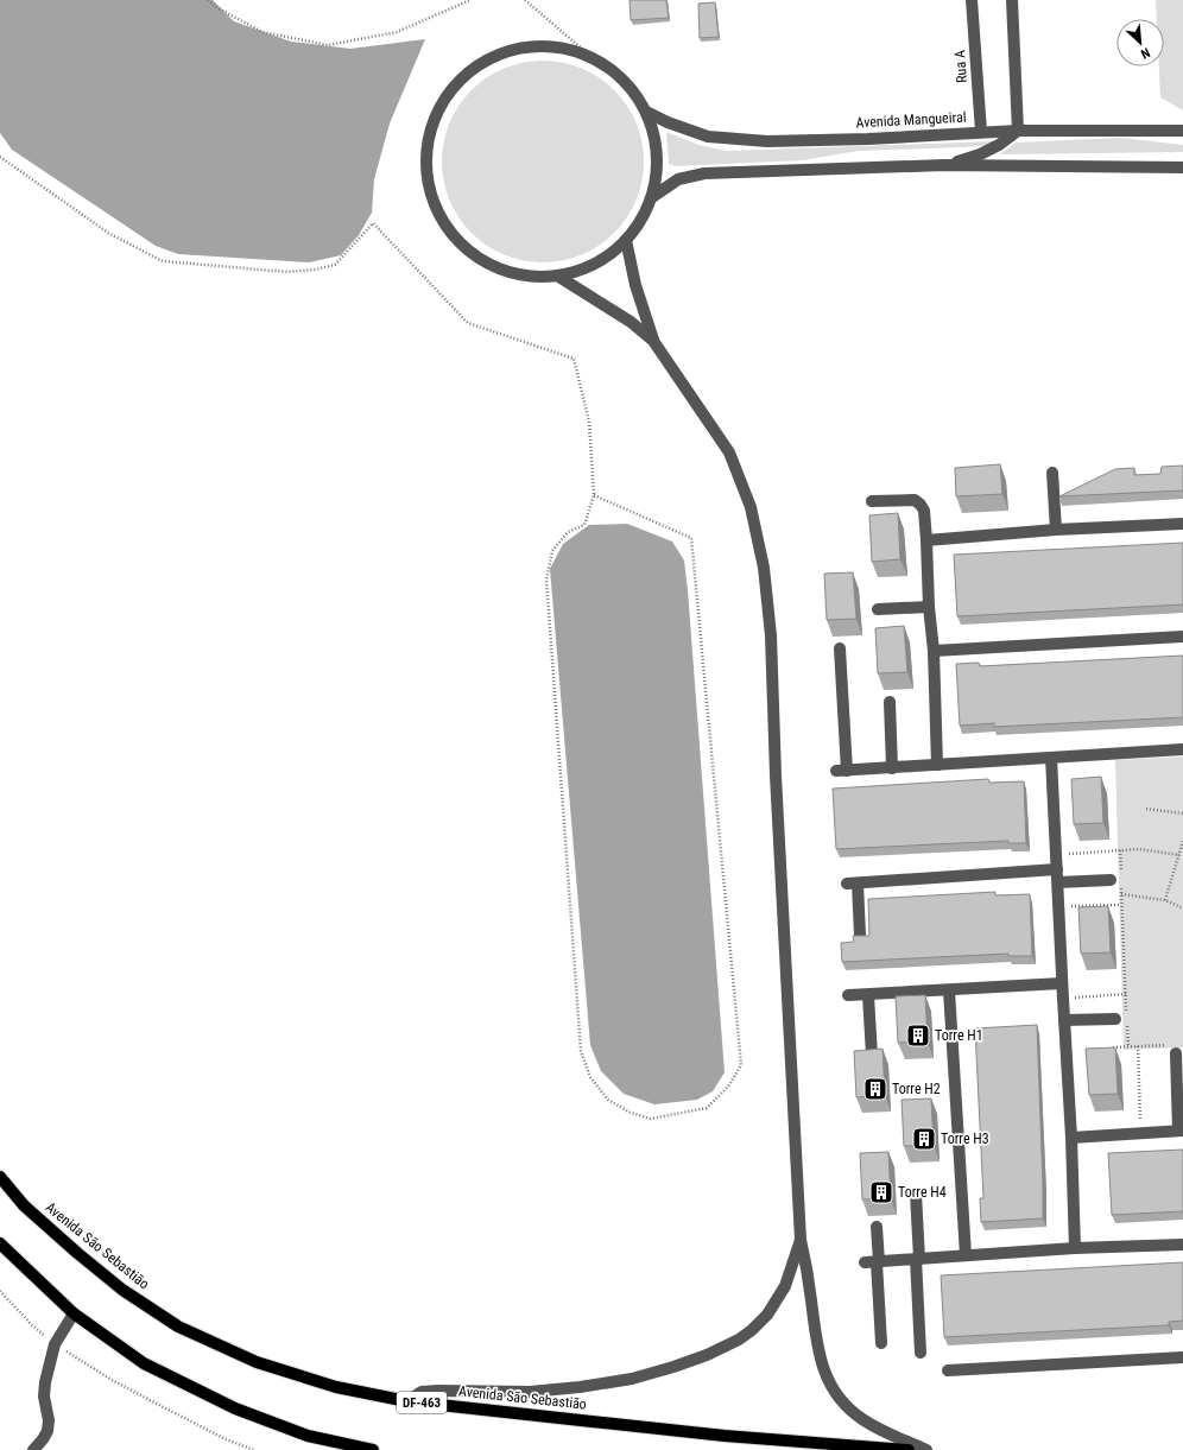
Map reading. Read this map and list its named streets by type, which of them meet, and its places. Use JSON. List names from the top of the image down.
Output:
{
  "streets": {
    "main road": ["Avenida São Sebastião", "DF-463"],
    "street": ["Rua A", "Avenida Mangueiral"]
  },
  "crossings": [
    ["Rua A", "Avenida Mangueiral"]
  ],
  "places": {
    "building": [
      "Torre H1",
      "Torre H2",
      "Torre H3",
      "Torre H4"
    ]
  },
  "north": "bottom right"
}
